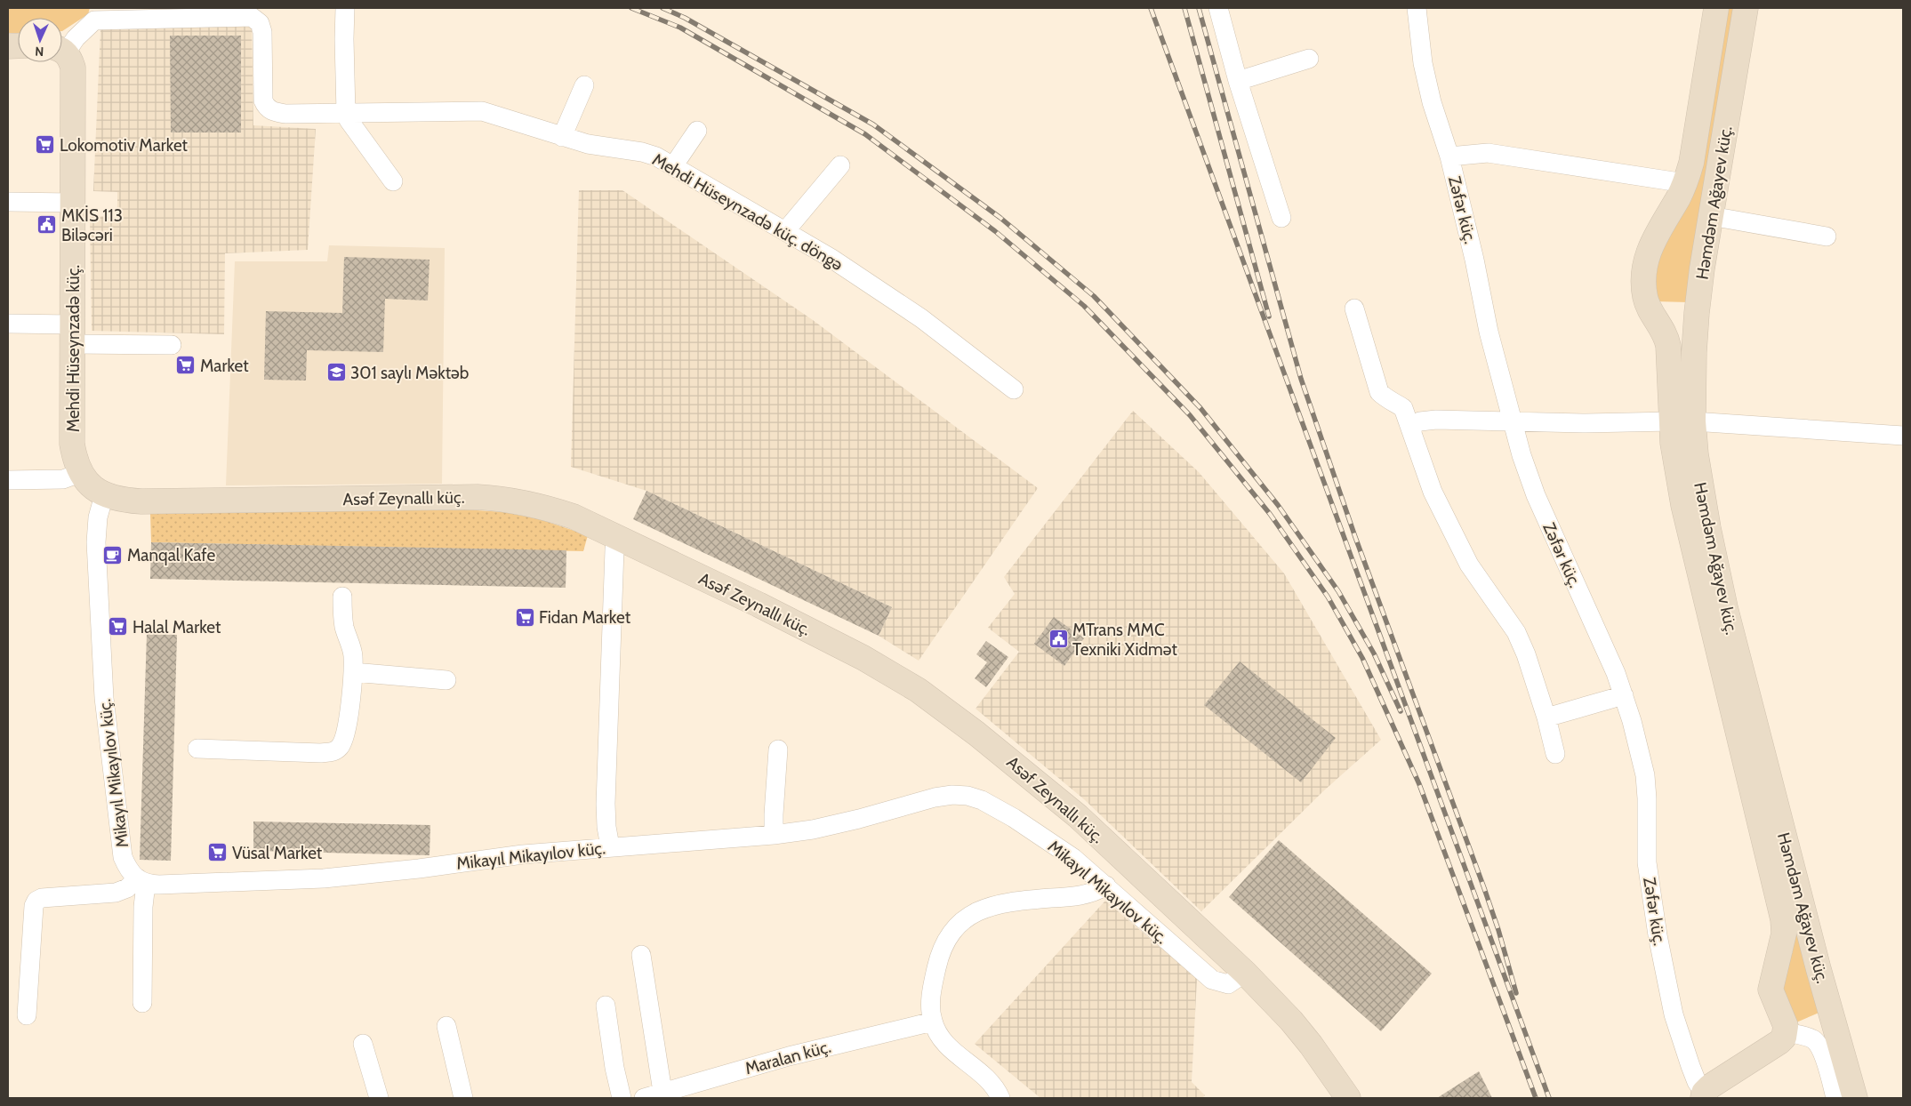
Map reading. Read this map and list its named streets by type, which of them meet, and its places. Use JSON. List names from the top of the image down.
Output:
{
  "streets": {
    "street": [
      "Həmdəm Ağayev küç.",
      "Zəfər küç.",
      "Mehdi Hüseynzadə küç. döngə",
      "Mehdi Hüseynzadə küç.",
      "Asəf Zeynallı küç.",
      "Mikayıl Mikayılov küç.",
      "Maralan küç."
    ]
  },
  "crossings": [
    ["Mehdi Hüseynzadə küç.", "Asəf Zeynallı küç."],
    ["Asəf Zeynallı küç.", "Mikayıl Mikayılov küç."]
  ],
  "places": {
    "supermarket": [
      "Lokomotiv Market",
      "Market",
      "Fidan Market",
      "Halal Market",
      "Vüsal Market"
    ],
    "public building": ["MKİS 113 Biləcəri", "MTrans MMC Texniki Xidmət"],
    "school or university": ["301 saylı Məktəb"],
    "cafe": ["Manqal Kafe"]
  },
  "north": "bottom"
}
